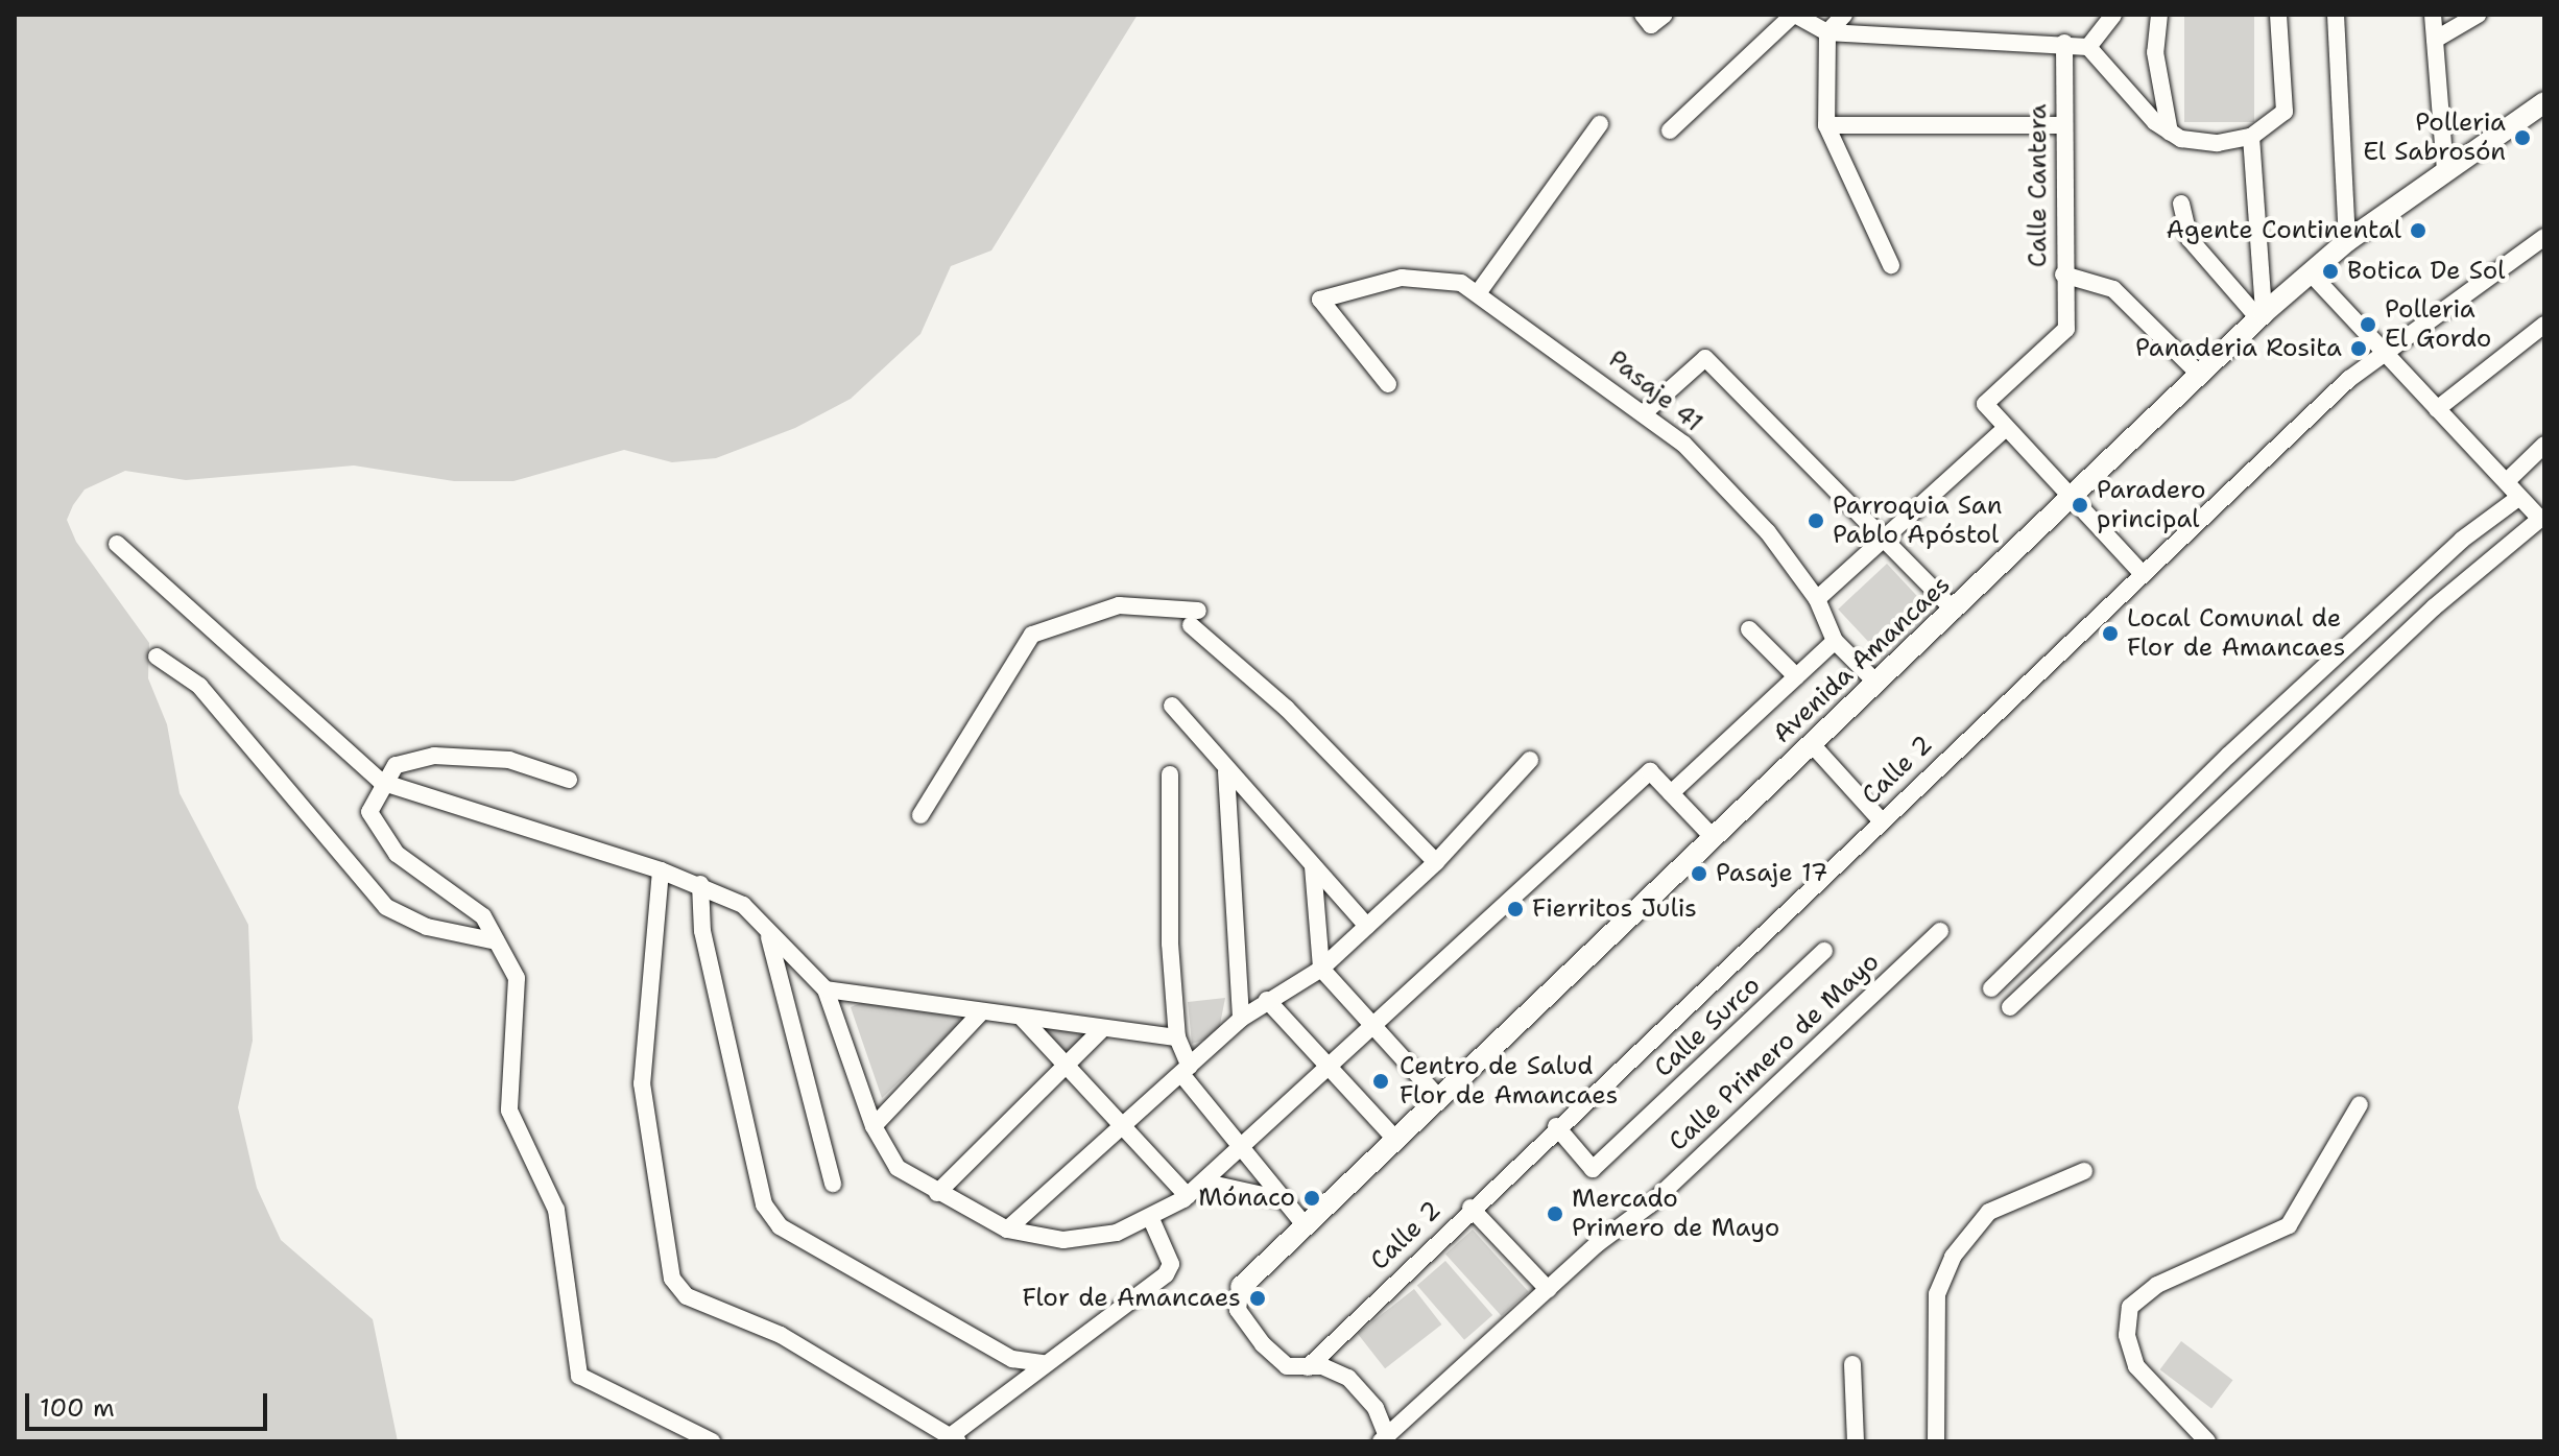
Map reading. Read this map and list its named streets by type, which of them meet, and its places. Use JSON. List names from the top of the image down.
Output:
{
  "streets": {
    "street": [
      "Calle Cantera",
      "Pasaje 41",
      "Avenida Amancaes",
      "Calle 2",
      "Calle Surco",
      "Calle Primero de Mayo"
    ]
  },
  "crossings": [
    ["Pasaje 41", "Avenida Amancaes"],
    ["Calle 2", "Calle Surco"]
  ],
  "places": [
    "Polleria El Sabrosón",
    "Agente Continental",
    "Botica De Sol",
    "Polleria El Gordo",
    "Panaderia Rosita",
    "Paradero principal",
    "Parroquia San Pablo Apóstol",
    "Local Comunal de Flor de Amancaes",
    "Pasaje 17",
    "Fierritos Julis",
    "Centro de Salud Flor de Amancaes",
    "Mónaco",
    "Mercado Primero de Mayo",
    "Flor de Amancaes"
  ],
  "scale_bar": "100 m"
}
